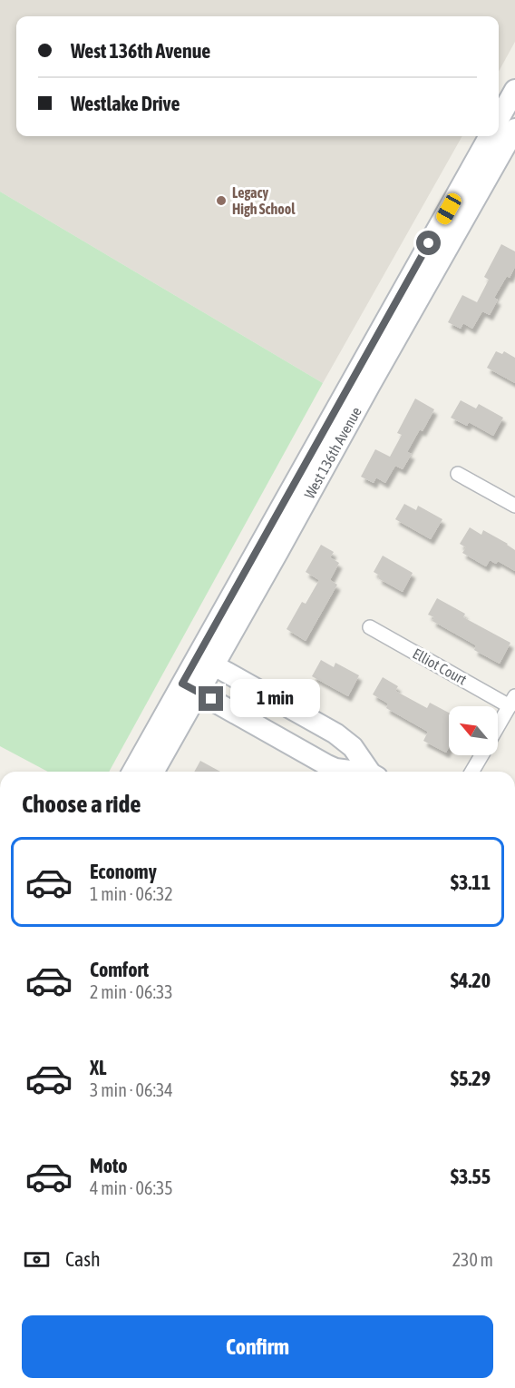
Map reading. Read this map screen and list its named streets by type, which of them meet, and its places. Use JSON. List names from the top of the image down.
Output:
{
  "streets": {
    "main road": ["West 136th Avenue"],
    "street": ["Elliot Court"]
  },
  "places": ["Legacy High School"],
  "north": "top left",
  "page": {
    "banner": ["West 136th Avenue", "Westlake Drive"],
    "bubble": "1 min",
    "heading": "Choose a ride",
    "list": [
      {
        "name": "Economy",
        "note": "1 min · 06:32",
        "value": "$3.11"
      },
      {
        "name": "Comfort",
        "note": "2 min · 06:33",
        "value": "$4.20"
      },
      {
        "name": "XL",
        "note": "3 min · 06:34",
        "value": "$5.29"
      },
      {
        "name": "Moto",
        "note": "4 min · 06:35",
        "value": "$3.55"
      }
    ],
    "pay": ["Cash", "230 m"],
    "buttons": "Confirm"
  }
}
